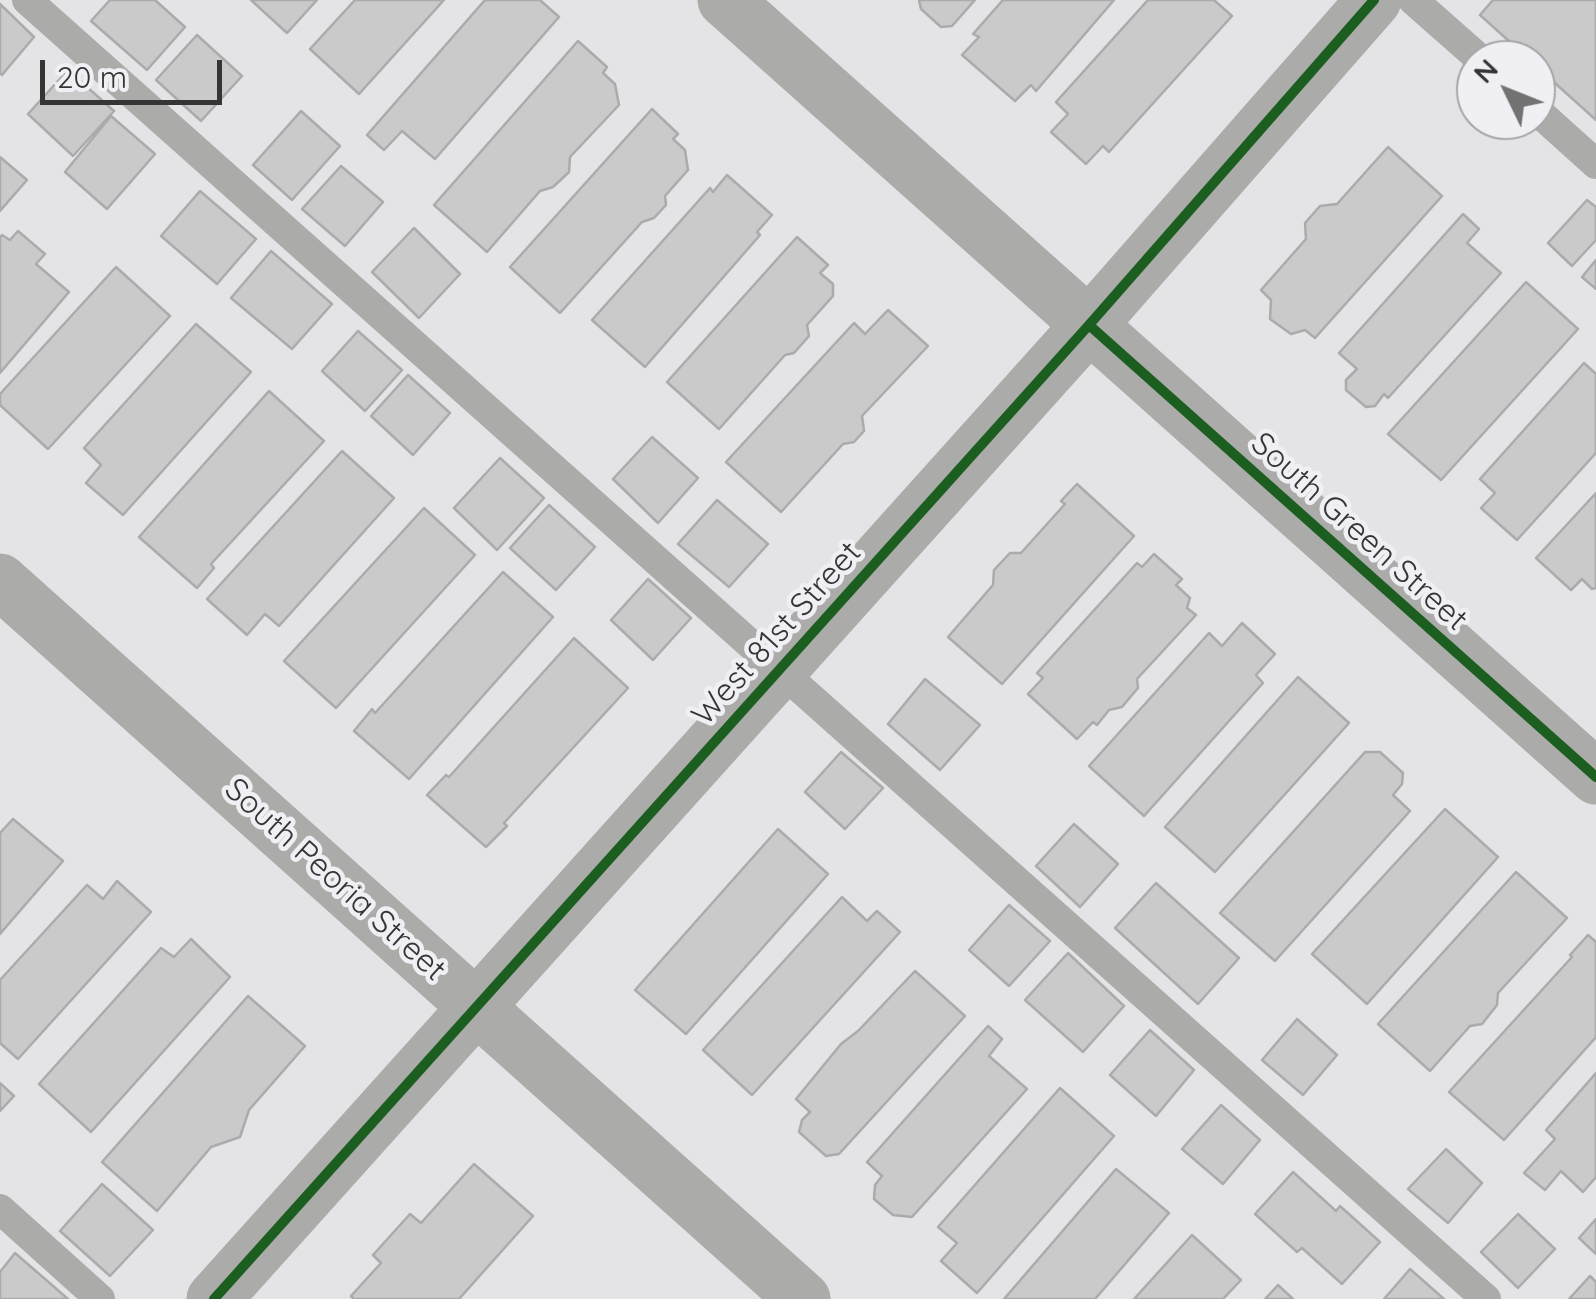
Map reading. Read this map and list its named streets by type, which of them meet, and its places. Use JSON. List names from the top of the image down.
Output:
{
  "streets": {
    "street": ["South Green Street", "West 81st Street", "South Peoria Street"]
  },
  "crossings": [
    ["South Green Street", "West 81st Street"],
    ["West 81st Street", "South Peoria Street"]
  ],
  "scale_bar": "20 m",
  "north": "top left"
}
